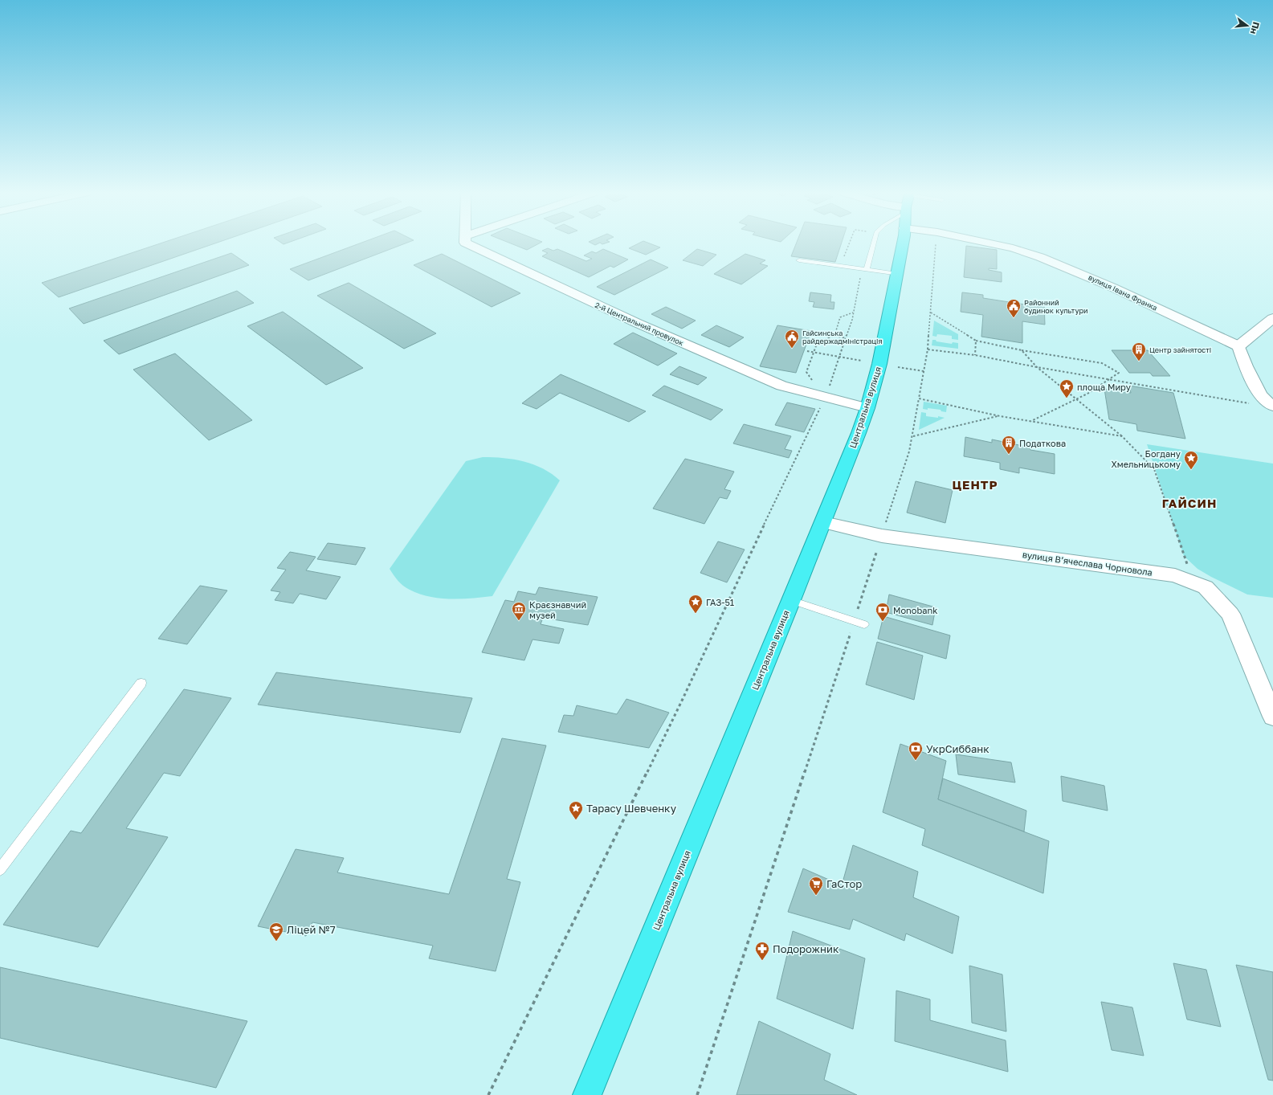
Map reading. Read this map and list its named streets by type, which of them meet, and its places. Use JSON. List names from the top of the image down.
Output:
{
  "streets": {
    "highway": ["Центральна вулиця"],
    "street": ["вулиця Івана Франка", "2-й Центральний провулок", "вулиця Вʼячеслава Чорновола"]
  },
  "crossings": [
    ["2-й Центральний провулок", "Центральна вулиця"],
    ["Центральна вулиця", "вулиця Вʼячеслава Чорновола"]
  ],
  "districts": ["ЦЕНТР", "ГАЙСИН"],
  "places": {
    "public building": ["Районний будинок культури", "Гайсинська райдержадміністрація"],
    "building": ["Центр зайнятості", "Податкова"],
    "place": [
      "площа Миру",
      "Богдану Хмельницькому",
      "ГАЗ-51",
      "Тарасу Шевченку"
    ],
    "museum": ["Краєзнавчий музей"],
    "bank": ["Monobank", "УкрСиббанк"],
    "supermarket": ["ГаСтор"],
    "school or university": ["Ліцей №7"],
    "pharmacy": ["Подорожник"]
  },
  "north": "right"
}
